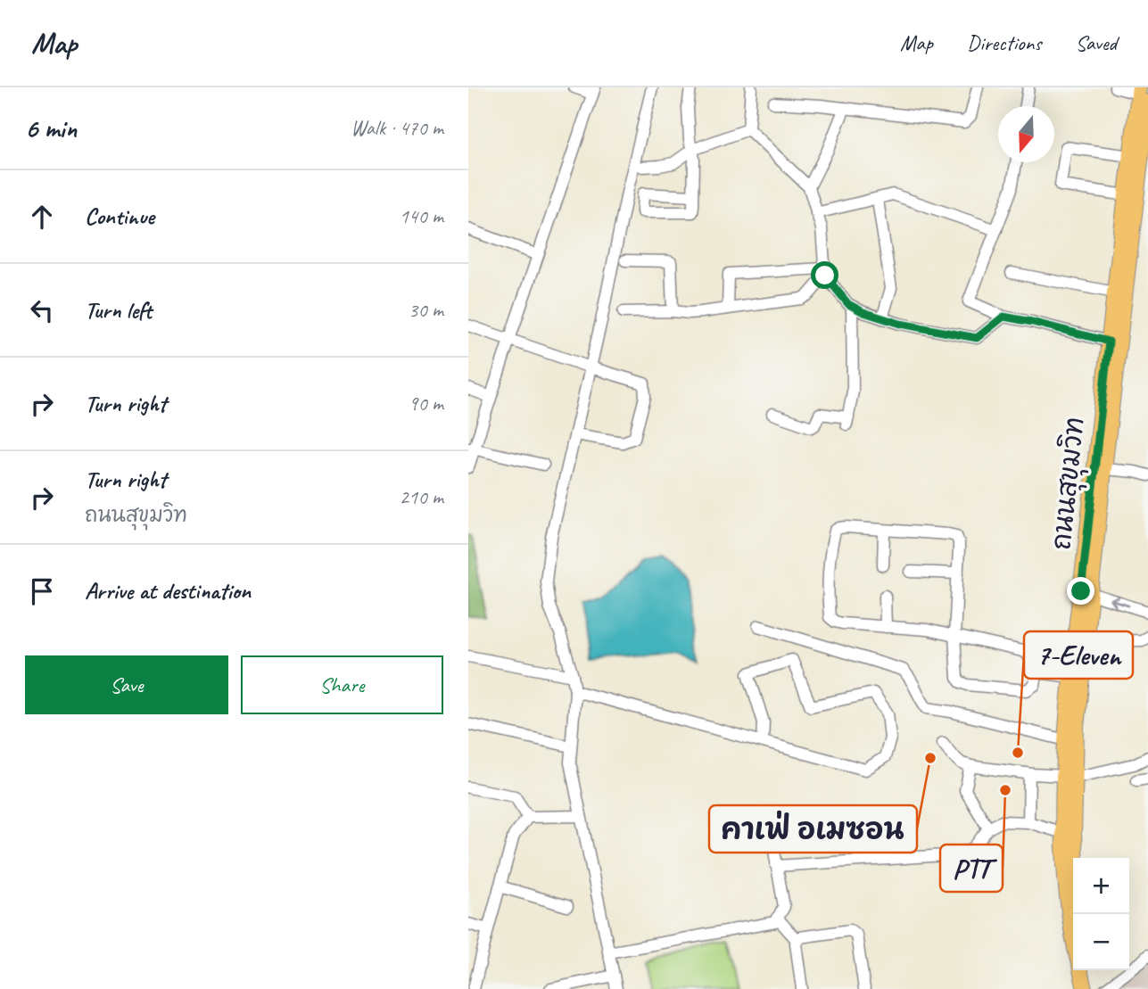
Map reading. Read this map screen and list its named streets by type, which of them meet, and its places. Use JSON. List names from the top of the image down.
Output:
{
  "streets": {
    "main road": ["ถนนสุขุมวิท"]
  },
  "places": ["7-Eleven", "คาเฟ่ อเมซอน", "PTT"],
  "north": "bottom",
  "page": {
    "header": "Map",
    "nav": ["Map", "Directions", "Saved"],
    "heading": ["6 min", "Walk · 470 m"],
    "list": [
      ["Continue", "140 m"],
      ["Turn left", "30 m"],
      ["Turn right", "90 m"],
      ["Turn right", "ถนนสุขุมวิท", "210 m"],
      "Arrive at destination"
    ],
    "buttons": ["Save", "Share"],
    "map_buttons": ["+", "−"]
  }
}
